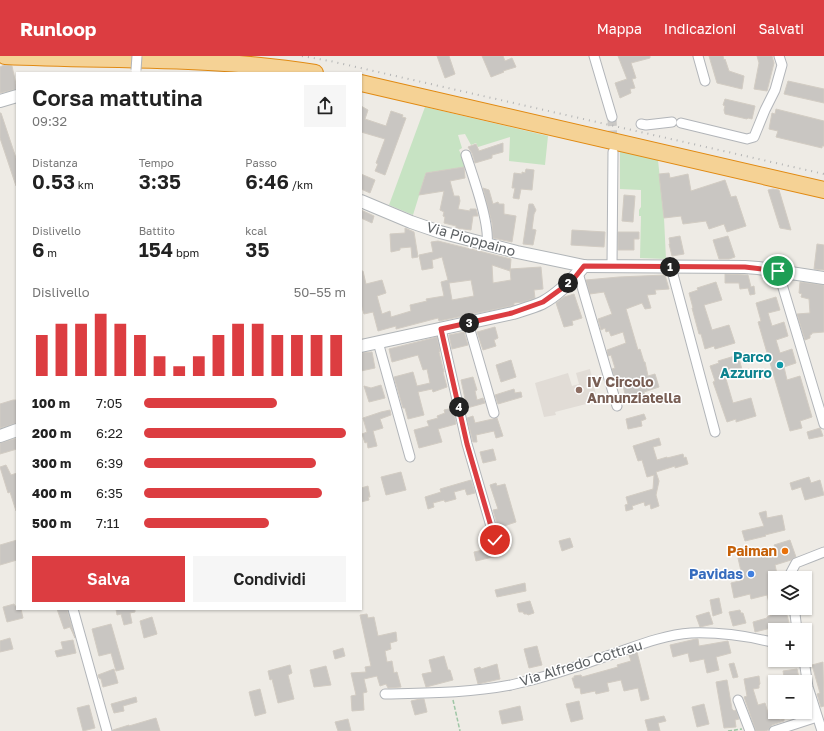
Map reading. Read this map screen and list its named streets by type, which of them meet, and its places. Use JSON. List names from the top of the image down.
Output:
{
  "streets": {
    "main road": ["Via Pioppaino"],
    "street": ["Via Alfredo Cottrau"]
  },
  "places": [
    "Parco Azzurro",
    "IV Circolo Annunziatella",
    "Paiman",
    "Pavidas"
  ],
  "page": {
    "header": "Runloop",
    "nav": ["Mappa", "Indicazioni", "Salvati"],
    "heading": ["Corsa mattutina", "09:32"],
    "stats": [
      ["Distanza", "0.53 km"],
      ["Tempo", "3:35"],
      ["Passo", "6:46 /km"],
      ["Dislivello", "6 m"],
      ["Battito", "154 bpm"],
      ["kcal", "35"]
    ],
    "pins": [
      "1",
      "2",
      "3",
      "4"
    ],
    "chart": ["Dislivello", "50–55 m"],
    "list": [
      {
        "name": "100 m",
        "note": "7:05"
      },
      {
        "name": "200 m",
        "note": "6:22"
      },
      {
        "name": "300 m",
        "note": "6:39"
      },
      {
        "name": "400 m",
        "note": "6:35"
      },
      {
        "name": "500 m",
        "note": "7:11"
      }
    ],
    "buttons": ["Salva", "Condividi"],
    "map_buttons": ["+", "−"]
  }
}
